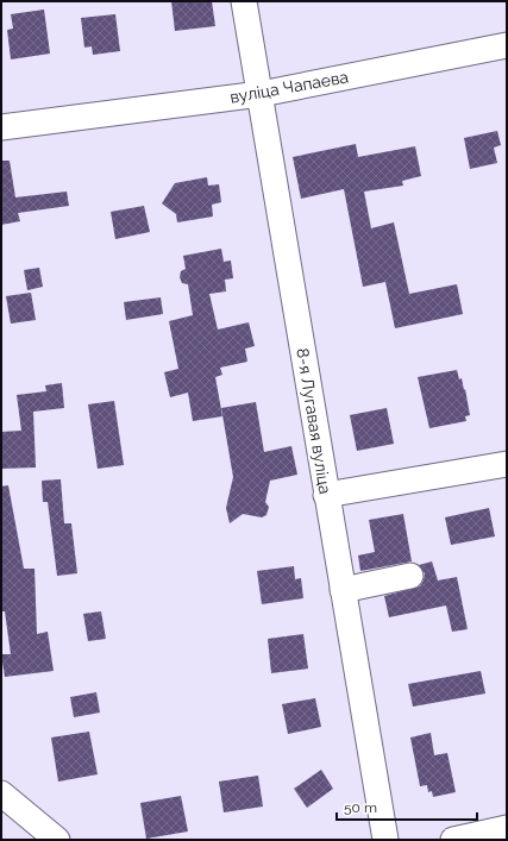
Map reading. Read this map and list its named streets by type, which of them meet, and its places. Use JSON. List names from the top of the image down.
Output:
{
  "streets": {
    "street": ["вуліца Чапаева", "8-я Лугавая вуліца"]
  },
  "crossings": [
    ["вуліца Чапаева", "8-я Лугавая вуліца"]
  ],
  "scale_bar": "50 m"
}
